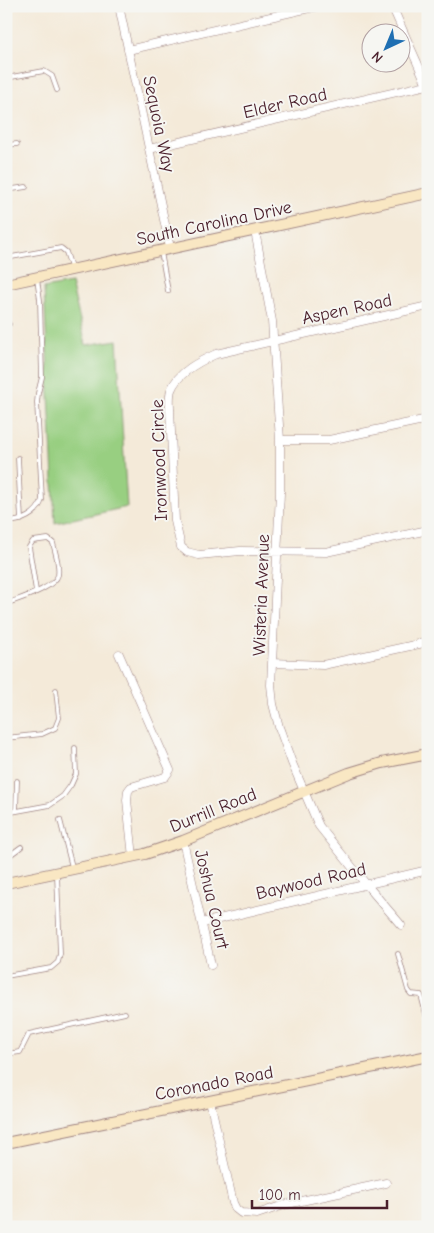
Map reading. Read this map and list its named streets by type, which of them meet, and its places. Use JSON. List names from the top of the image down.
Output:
{
  "streets": {
    "street": [
      "Elder Road",
      "Sequoia Way",
      "South Carolina Drive",
      "Aspen Road",
      "Ironwood Circle",
      "Wisteria Avenue",
      "Durrill Road",
      "Baywood Road",
      "Joshua Court",
      "Coronado Road"
    ]
  },
  "crossings": [
    ["Elder Road", "Sequoia Way"],
    ["Sequoia Way", "South Carolina Drive"],
    ["South Carolina Drive", "Wisteria Avenue"],
    ["Aspen Road", "Ironwood Circle"],
    ["Aspen Road", "Wisteria Avenue"],
    ["Ironwood Circle", "Wisteria Avenue"],
    ["Wisteria Avenue", "Durrill Road"],
    ["Wisteria Avenue", "Baywood Road"],
    ["Durrill Road", "Joshua Court"],
    ["Baywood Road", "Joshua Court"]
  ],
  "scale_bar": "100 m",
  "north": "bottom left"
}
